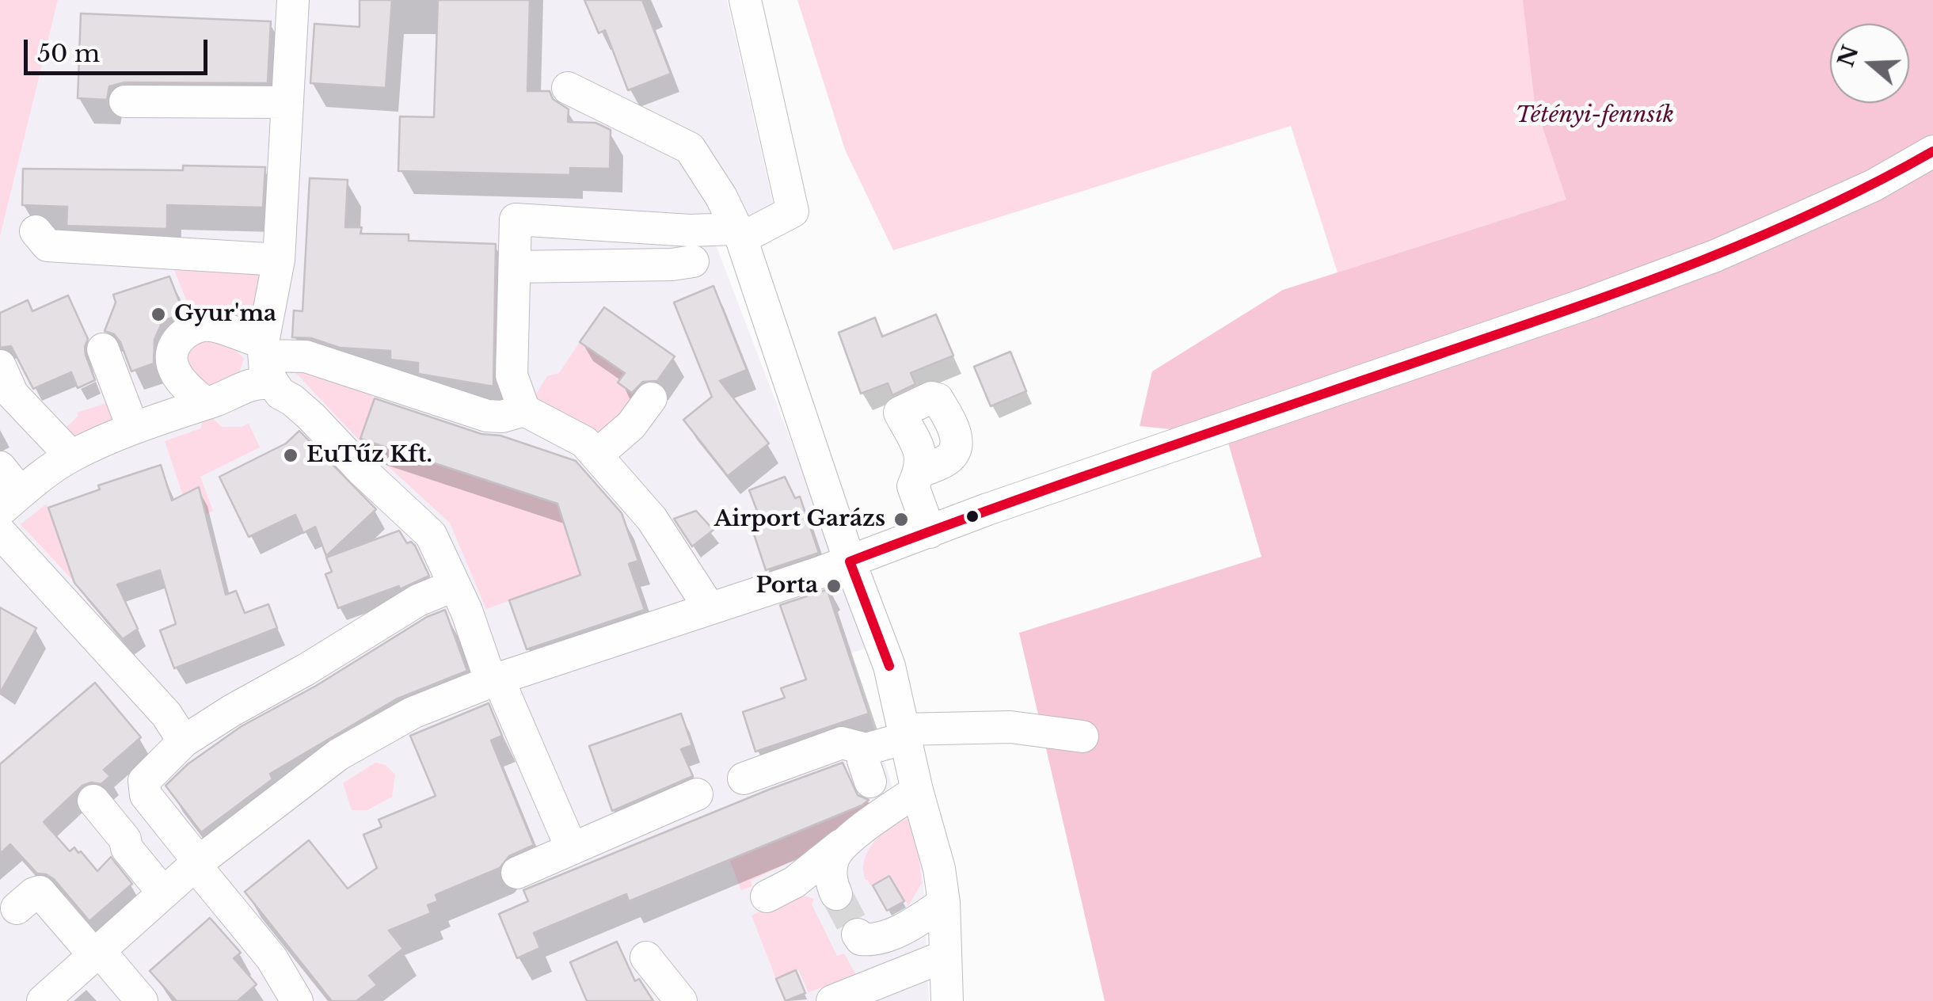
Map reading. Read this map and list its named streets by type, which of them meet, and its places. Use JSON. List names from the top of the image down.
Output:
{
  "parks": ["Tétényi-fennsík"],
  "places": [
    "Gyur'ma",
    "EuTűz Kft.",
    "Airport Garázs",
    "Porta"
  ],
  "scale_bar": "50 m",
  "north": "left"
}
